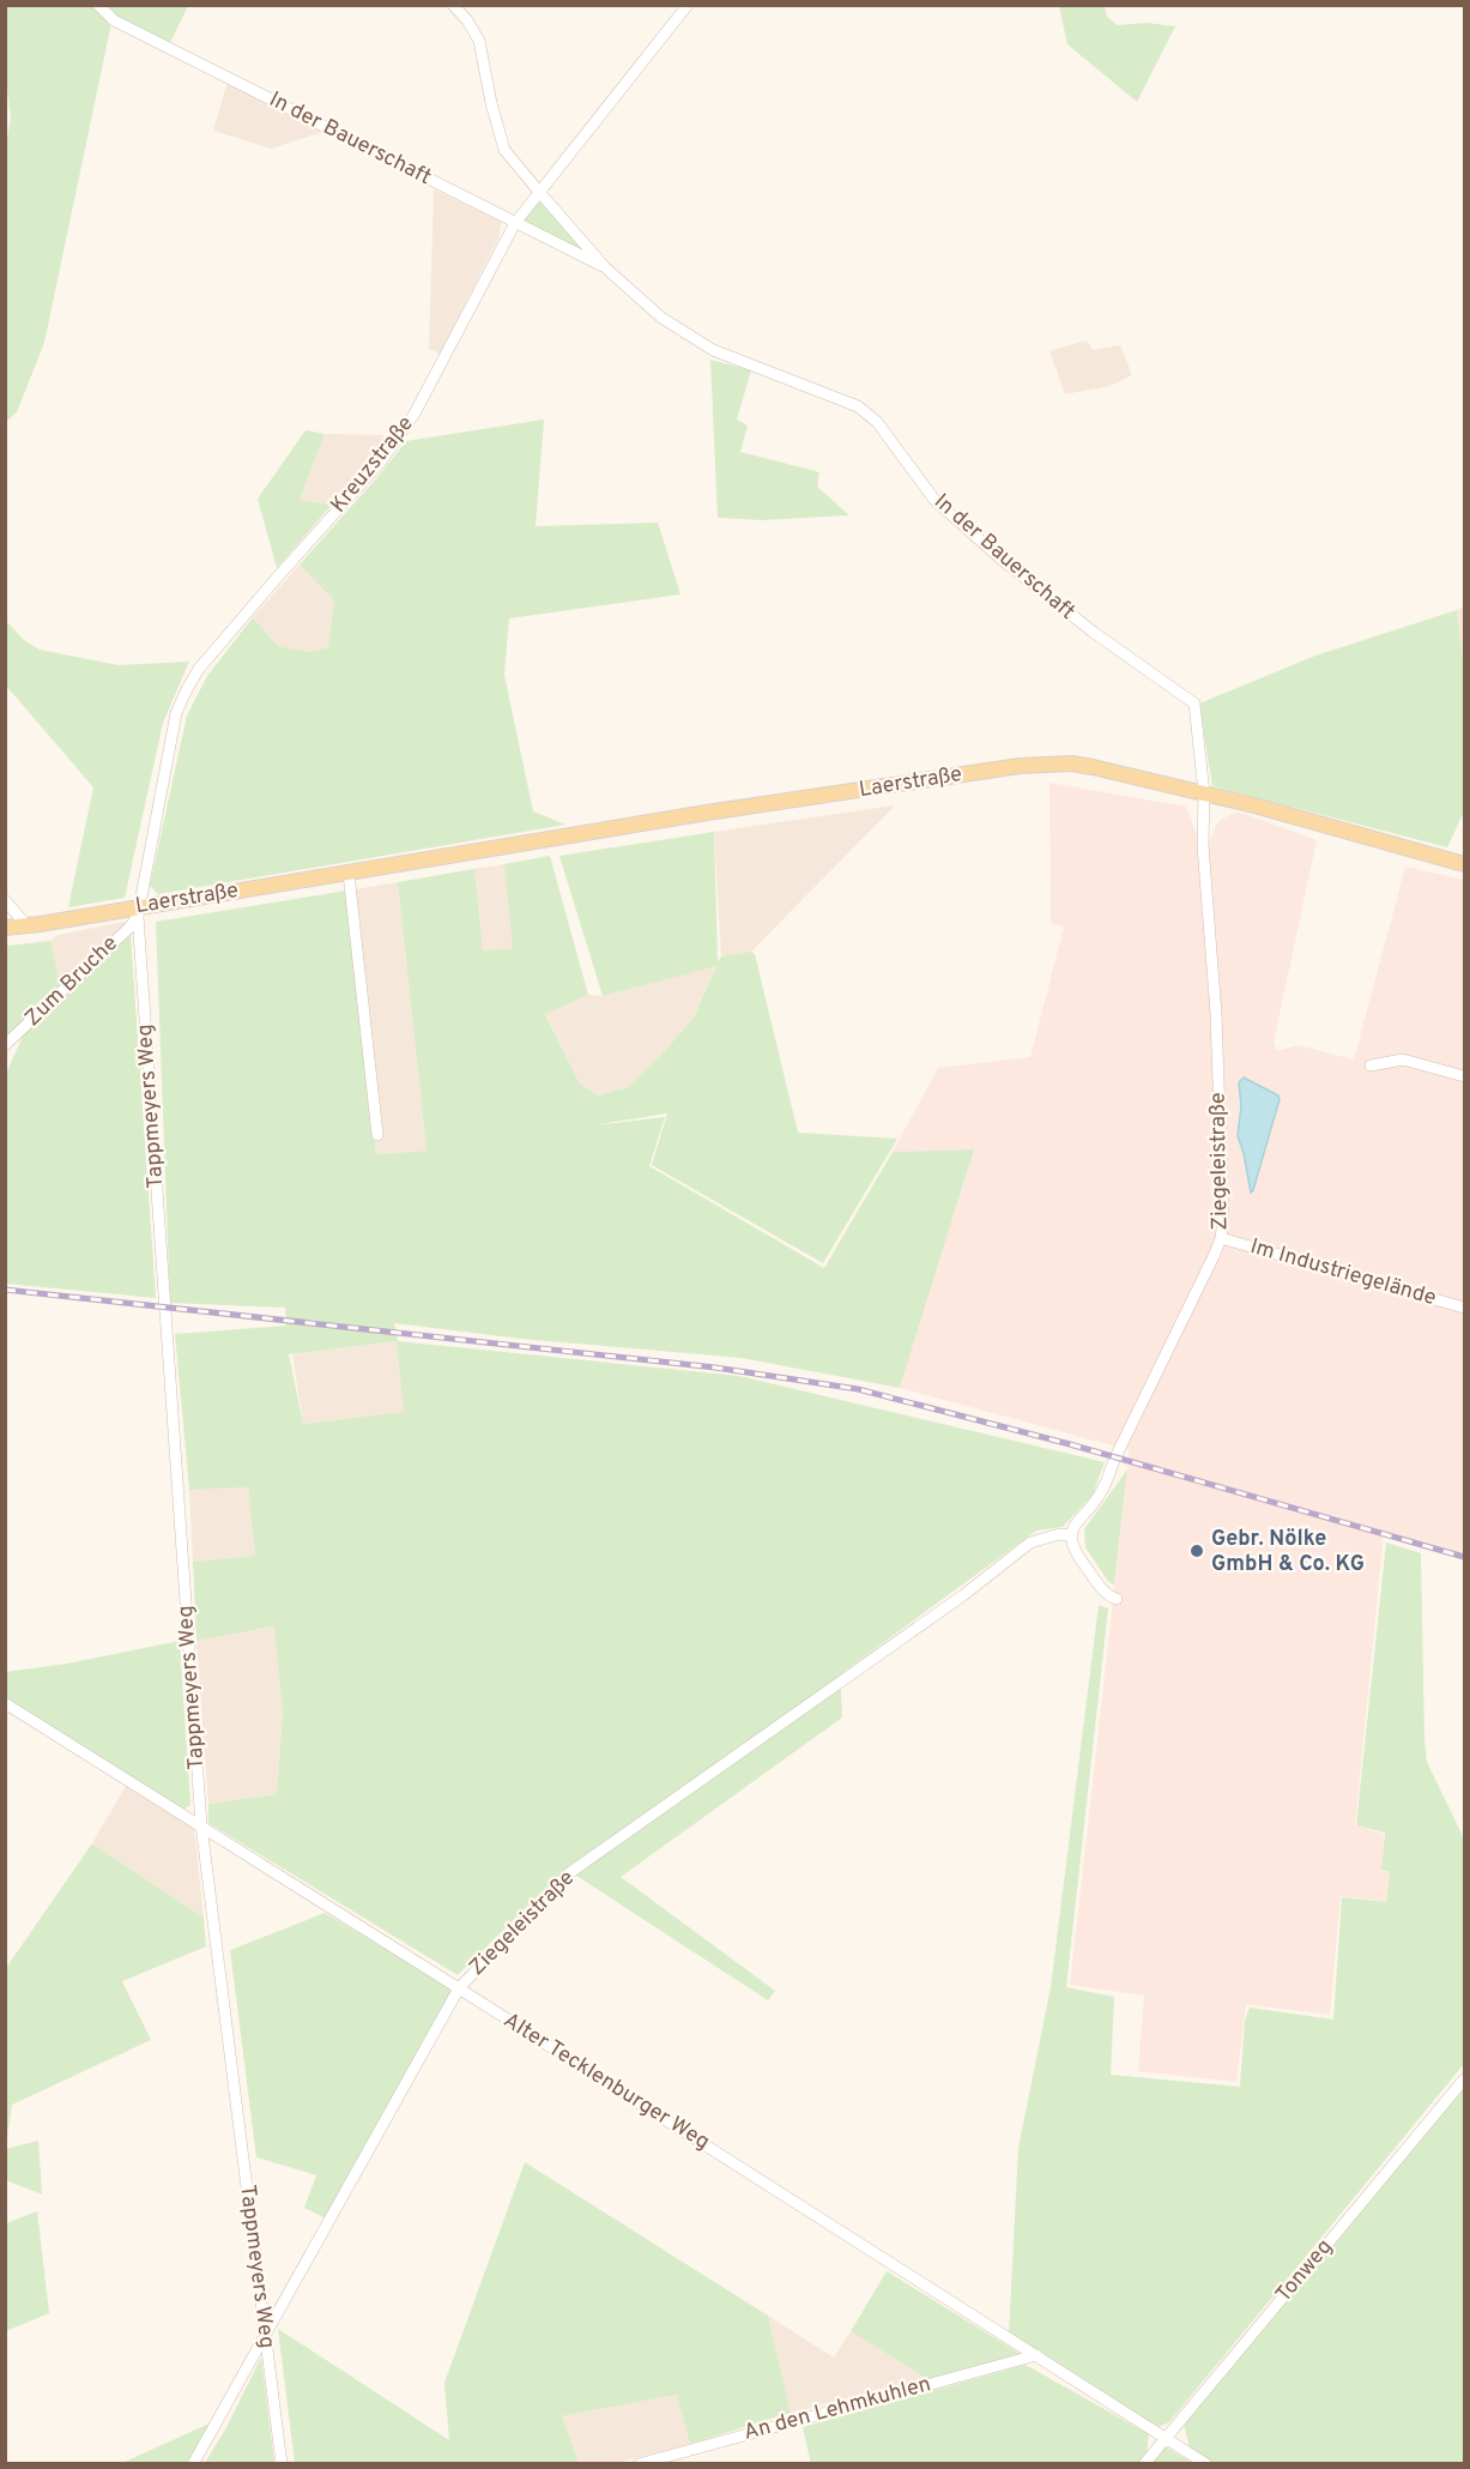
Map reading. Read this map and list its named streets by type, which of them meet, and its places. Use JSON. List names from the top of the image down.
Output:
{
  "streets": {
    "main road": ["Laerstraße"],
    "street": [
      "In der Bauerschaft",
      "Kreuzstraße",
      "Zum Bruche",
      "Tappmeyers Weg",
      "Ziegeleistraße",
      "Im Industriegelände",
      "Alter Tecklenburger Weg",
      "Tonweg",
      "An den Lehmkuhlen"
    ]
  },
  "crossings": [
    ["In der Bauerschaft", "Kreuzstraße"],
    ["In der Bauerschaft", "Laerstraße"],
    ["In der Bauerschaft", "Ziegeleistraße"],
    ["Kreuzstraße", "Laerstraße"],
    ["Kreuzstraße", "Zum Bruche"],
    ["Kreuzstraße", "Tappmeyers Weg"],
    ["Laerstraße", "Zum Bruche"],
    ["Laerstraße", "Tappmeyers Weg"],
    ["Laerstraße", "Ziegeleistraße"],
    ["Zum Bruche", "Tappmeyers Weg"],
    ["Tappmeyers Weg", "Ziegeleistraße"],
    ["Tappmeyers Weg", "Alter Tecklenburger Weg"],
    ["Ziegeleistraße", "Im Industriegelände"],
    ["Ziegeleistraße", "Alter Tecklenburger Weg"],
    ["Alter Tecklenburger Weg", "Tonweg"],
    ["Alter Tecklenburger Weg", "An den Lehmkuhlen"]
  ],
  "places": ["Gebr. Nölke GmbH & Co. KG"]
}
